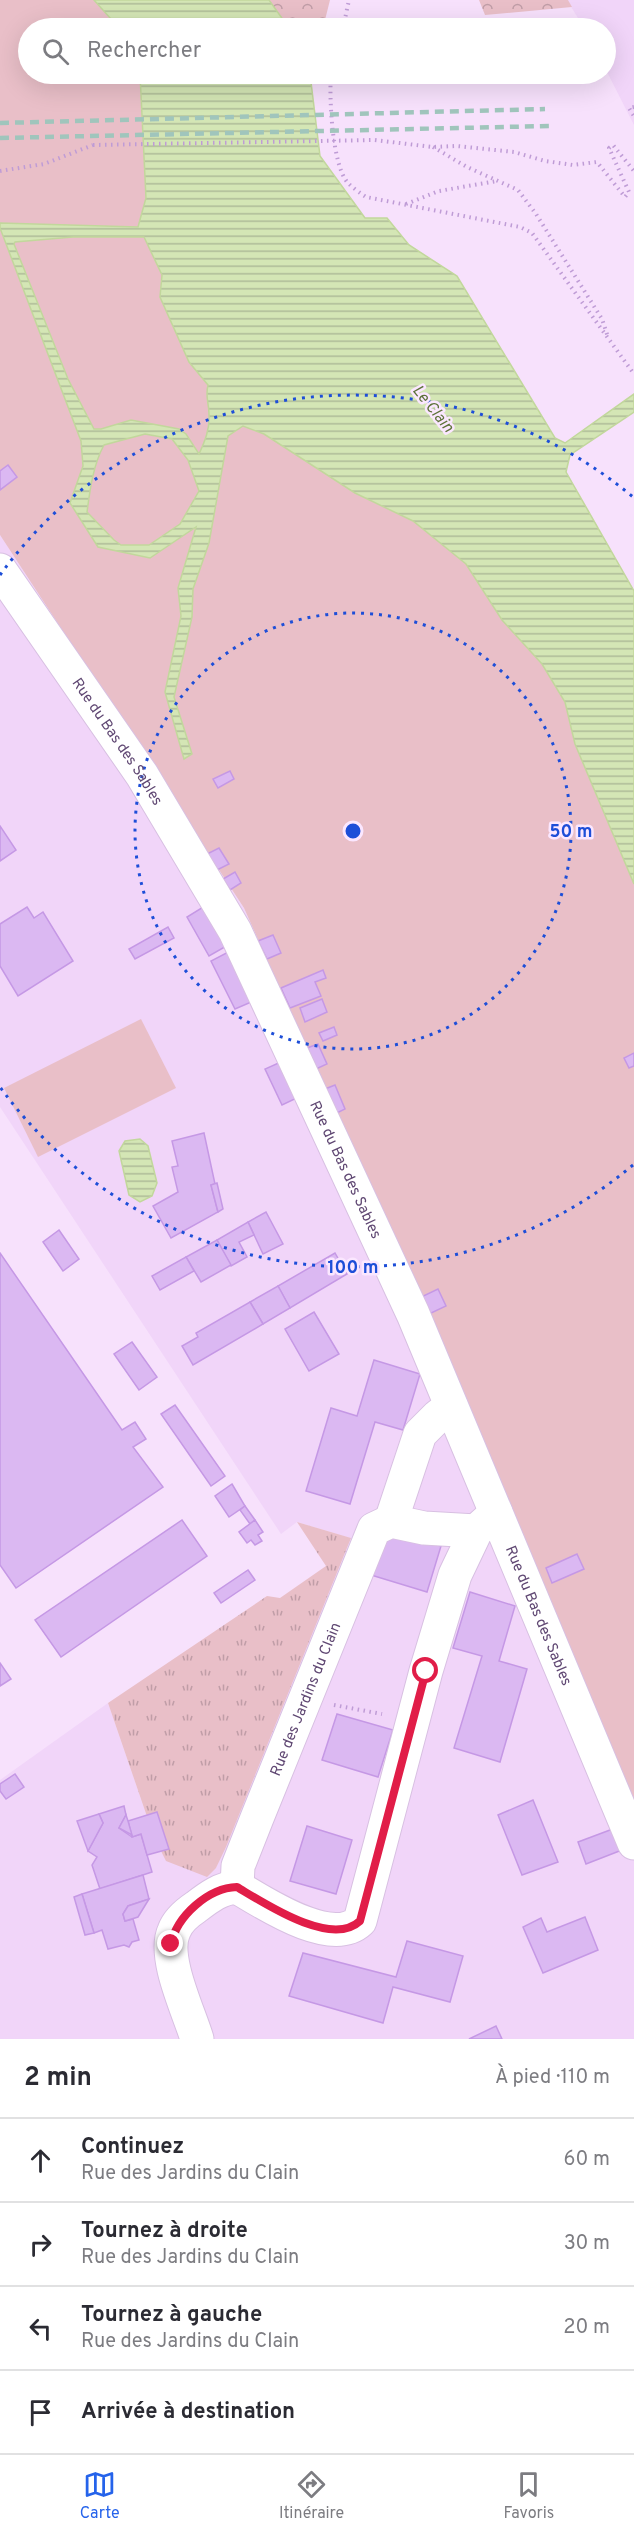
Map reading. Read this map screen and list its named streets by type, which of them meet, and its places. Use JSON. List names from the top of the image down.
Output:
{
  "streets": {
    "street": ["Rue du Bas des Sables", "Rue des Jardins du Clain"]
  },
  "crossings": [
    ["Rue du Bas des Sables", "Rue des Jardins du Clain"]
  ],
  "water": ["Le Clain"],
  "page": {
    "search": "Rechercher",
    "heading": ["2 min", "À pied · 110 m"],
    "list": [
      ["Continuez", "Rue des Jardins du Clain", "60 m"],
      ["Tournez à droite", "Rue des Jardins du Clain", "30 m"],
      ["Tournez à gauche", "Rue des Jardins du Clain", "20 m"],
      "Arrivée à destination"
    ],
    "nav": ["Carte", "Itinéraire", "Favoris"]
  },
  "rings": ["50 m", "100 m"]
}
